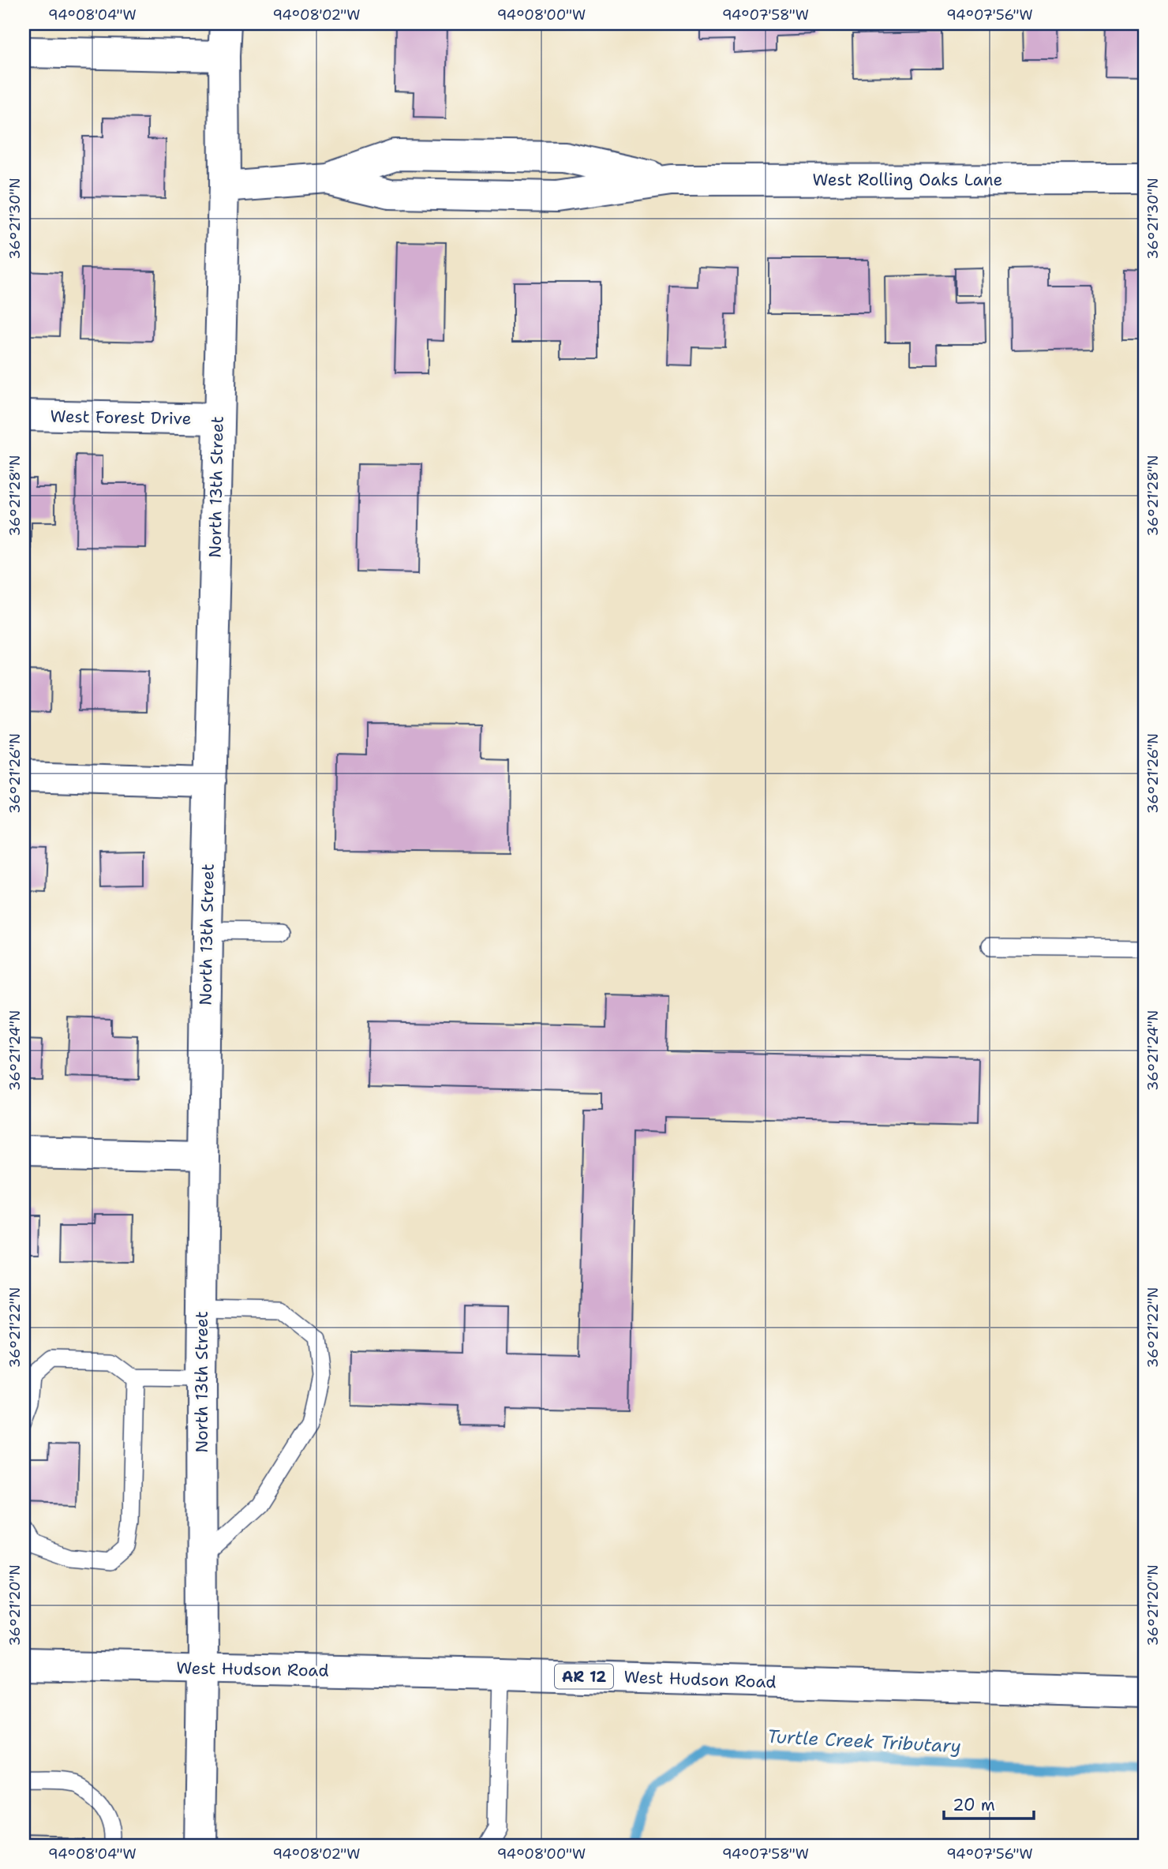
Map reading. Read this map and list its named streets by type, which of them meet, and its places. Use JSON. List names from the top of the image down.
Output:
{
  "streets": {
    "main road": [
      "West Rolling Oaks Lane",
      "West Forest Drive",
      "North 13th Street",
      "West Hudson Road",
      "AR 12"
    ]
  },
  "crossings": [
    ["West Rolling Oaks Lane", "North 13th Street"],
    ["West Forest Drive", "North 13th Street"],
    ["North 13th Street", "West Hudson Road"]
  ],
  "water": ["Turtle Creek Tributary"],
  "scale_bar": "20 m",
  "coordinates": [
    "94°08'04\"W",
    "94°08'02\"W",
    "94°08'00\"W",
    "94°07'58\"W",
    "94°07'56\"W",
    "36°21'30\"N",
    "36°21'28\"N",
    "36°21'26\"N",
    "36°21'24\"N",
    "36°21'22\"N",
    "36°21'20\"N"
  ]
}
